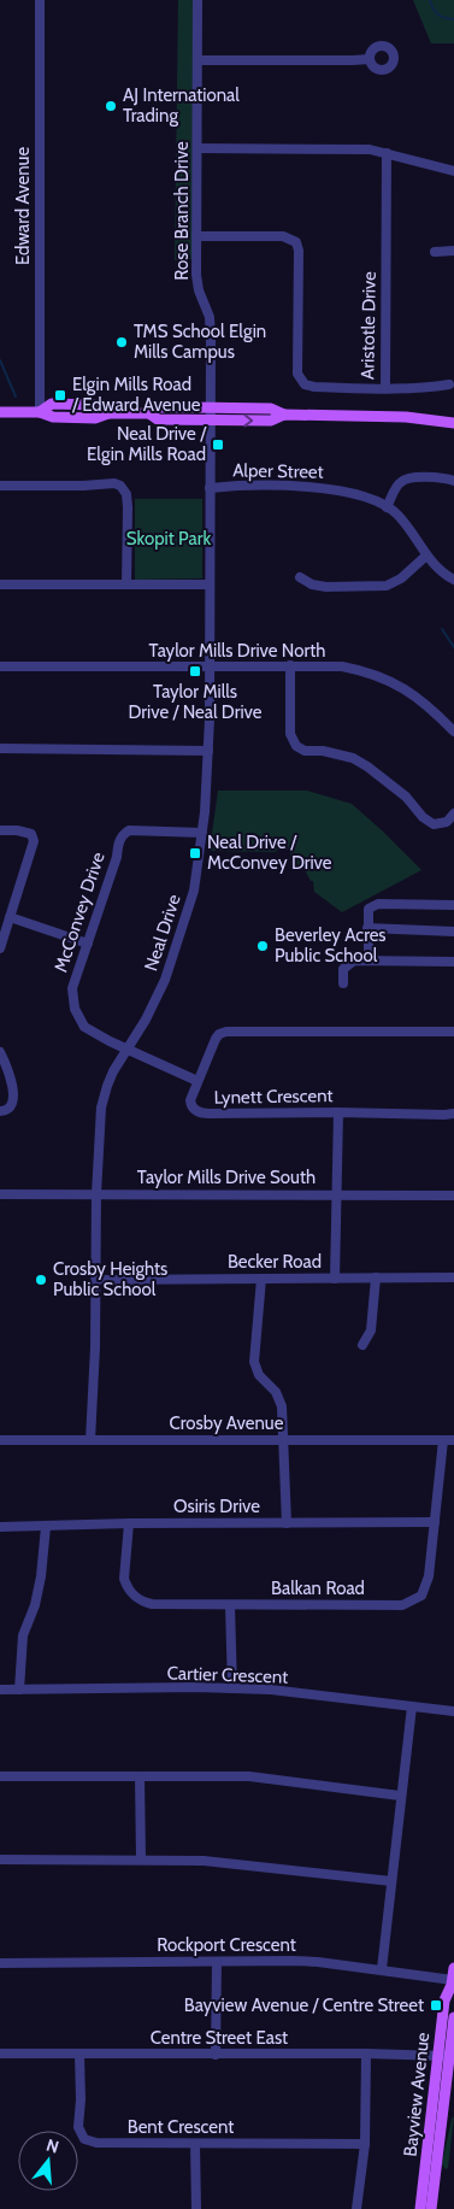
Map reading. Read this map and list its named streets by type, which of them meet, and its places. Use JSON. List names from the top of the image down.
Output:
{
  "streets": {
    "main road": ["Bayview Avenue"],
    "street": [
      "Edward Avenue",
      "Rose Branch Drive",
      "Aristotle Drive",
      "Alper Street",
      "Taylor Mills Drive North",
      "McConvey Drive",
      "Neal Drive",
      "Lynett Crescent",
      "Taylor Mills Drive South",
      "Becker Road",
      "Crosby Avenue",
      "Osiris Drive",
      "Balkan Road",
      "Cartier Crescent",
      "Rockport Crescent",
      "Centre Street East",
      "Bent Crescent"
    ]
  },
  "crossings": [
    ["Rose Branch Drive", "Aristotle Drive"],
    ["Rose Branch Drive", "Neal Drive"],
    ["Alper Street", "Neal Drive"],
    ["Taylor Mills Drive North", "Neal Drive"],
    ["McConvey Drive", "Neal Drive"],
    ["McConvey Drive", "Lynett Crescent"],
    ["Neal Drive", "Taylor Mills Drive South"],
    ["Neal Drive", "Becker Road"],
    ["Neal Drive", "Crosby Avenue"],
    ["Crosby Avenue", "Balkan Road"],
    ["Osiris Drive", "Balkan Road"],
    ["Rockport Crescent", "Bayview Avenue"],
    ["Centre Street East", "Bayview Avenue"],
    ["Centre Street East", "Bent Crescent"]
  ],
  "parks": ["Skopit Park"],
  "places": {
    "other": [
      "AJ International Trading",
      "TMS School Elgin Mills Campus",
      "Beverley Acres Public School",
      "Crosby Heights Public School"
    ],
    "transit": [
      "Elgin Mills Road / Edward Avenue",
      "Neal Drive / Elgin Mills Road",
      "Taylor Mills Drive / Neal Drive",
      "Neal Drive / McConvey Drive",
      "Bayview Avenue / Centre Street"
    ]
  },
  "north": "top"
}
